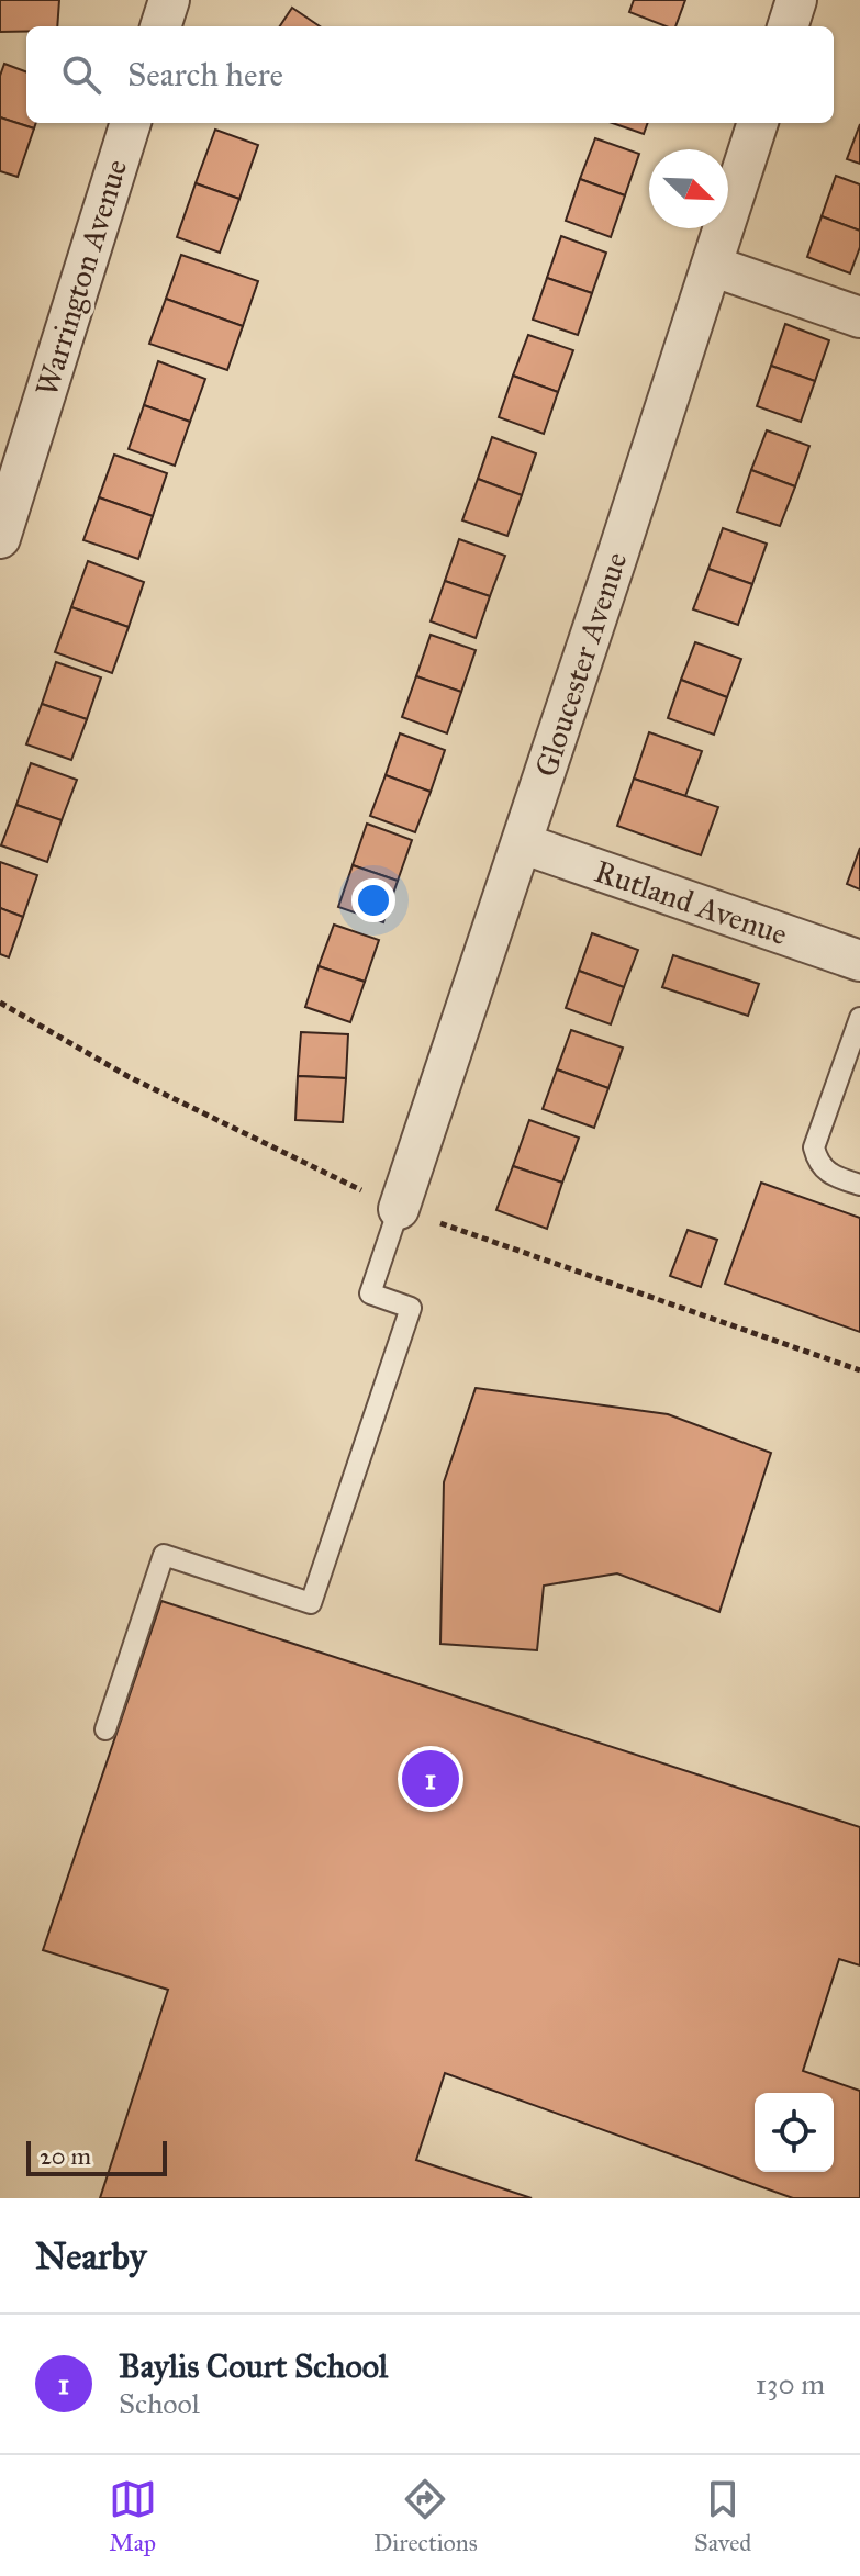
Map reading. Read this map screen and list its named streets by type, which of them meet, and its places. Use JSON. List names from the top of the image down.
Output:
{
  "streets": {
    "street": ["Warrington Avenue", "Gloucester Avenue", "Rutland Avenue"]
  },
  "crossings": [
    ["Gloucester Avenue", "Rutland Avenue"]
  ],
  "scale_bar": "20 m",
  "north": "bottom right",
  "page": {
    "search": "Search here",
    "pins": "1",
    "scale": "20 m",
    "heading": "Nearby",
    "list": [
      {
        "mark": "1",
        "name": "Baylis Court School",
        "note": "School",
        "value": "130 m"
      }
    ],
    "nav": ["Map", "Directions", "Saved"]
  }
}
